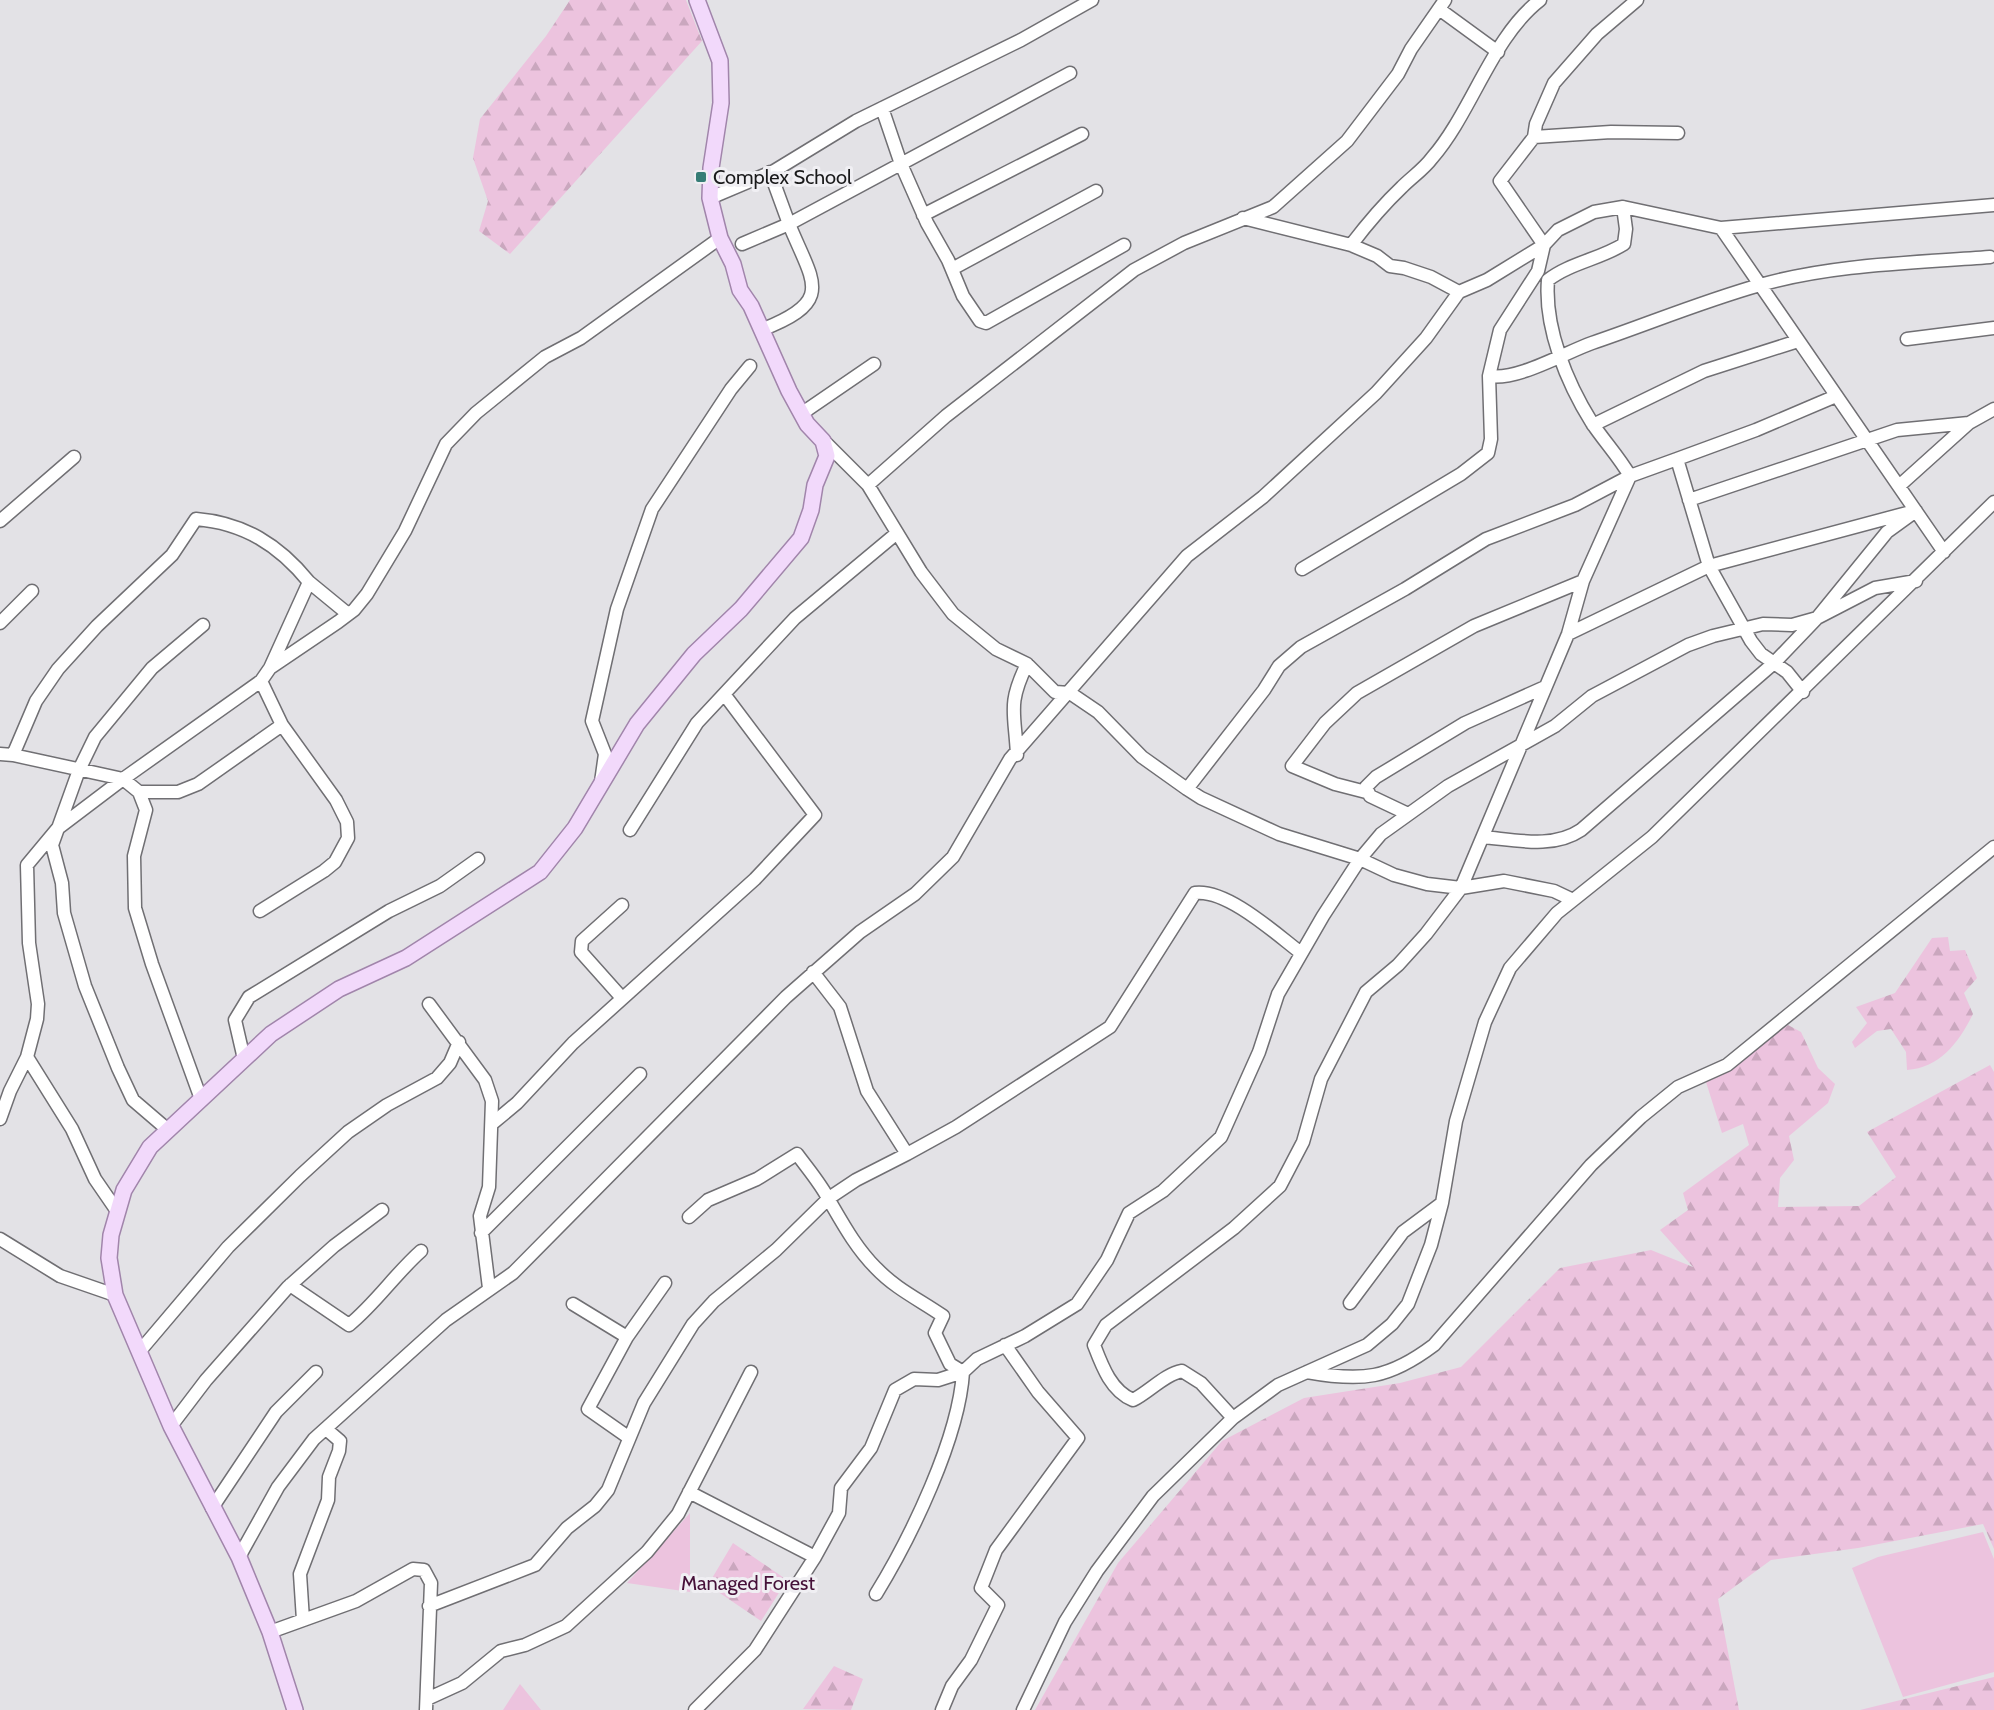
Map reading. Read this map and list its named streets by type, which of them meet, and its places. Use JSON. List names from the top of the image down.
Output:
{
  "parks": ["Managed Forest"],
  "places": {
    "transit": ["Complex School"]
  }
}
